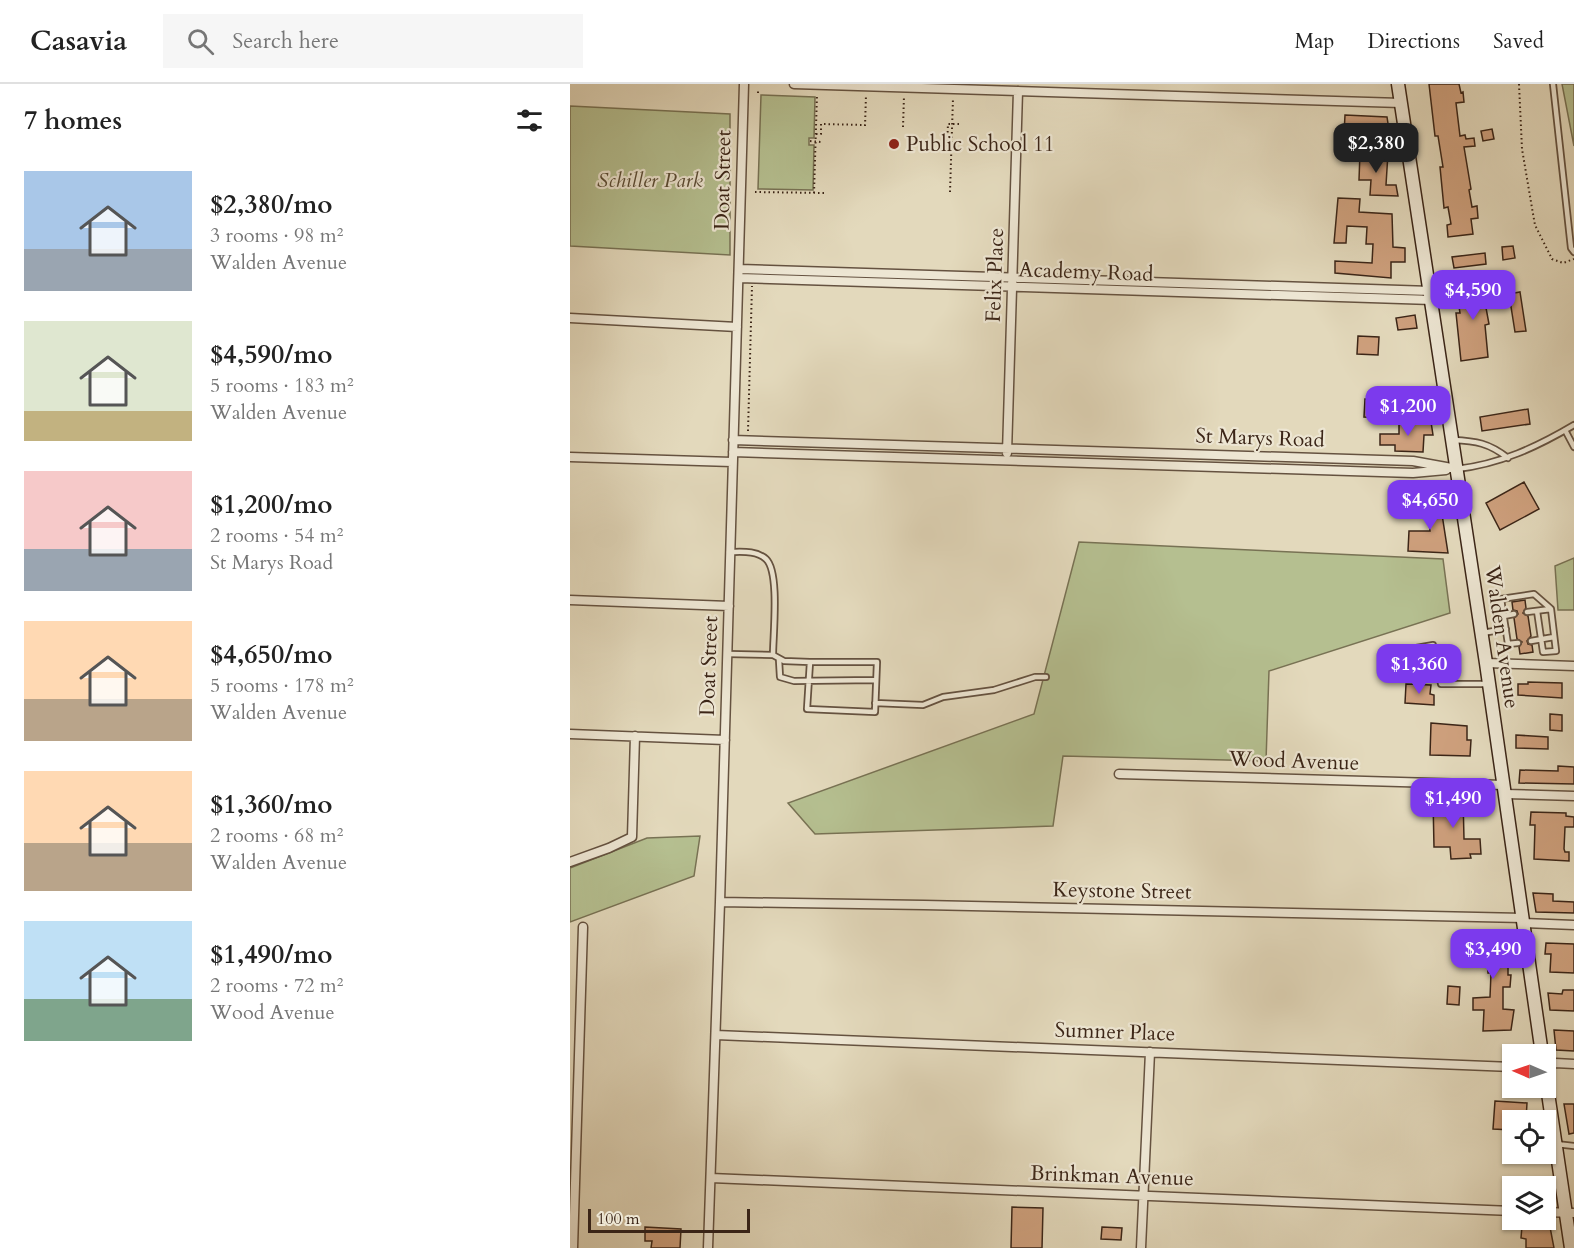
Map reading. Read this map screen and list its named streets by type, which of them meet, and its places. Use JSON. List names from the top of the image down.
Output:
{
  "streets": {
    "main road": ["Walden Avenue"],
    "street": [
      "Doat Street",
      "Academy Road",
      "Felix Place",
      "St Marys Road",
      "Wood Avenue",
      "Keystone Street",
      "Sumner Place",
      "Brinkman Avenue"
    ]
  },
  "crossings": [
    ["Doat Street", "Academy Road"],
    ["Doat Street", "St Marys Road"],
    ["Doat Street", "Keystone Street"],
    ["Doat Street", "Sumner Place"],
    ["Doat Street", "Brinkman Avenue"],
    ["Academy Road", "Felix Place"],
    ["Academy Road", "Walden Avenue"],
    ["Felix Place", "St Marys Road"],
    ["St Marys Road", "Walden Avenue"],
    ["Walden Avenue", "Wood Avenue"],
    ["Walden Avenue", "Keystone Street"]
  ],
  "parks": ["Schiller Park"],
  "places": ["Public School 11"],
  "scale_bar": "100 m",
  "north": "left",
  "page": {
    "header": "Casavia",
    "search": "Search here",
    "nav": ["Map", "Directions", "Saved"],
    "heading": "7 homes",
    "price": [
      "$2,380",
      "$4,590",
      "$1,200",
      "$4,650",
      "$1,360",
      "$1,490",
      "$3,490"
    ],
    "list": [
      {
        "name": "$2,380/mo",
        "note": "3 rooms · 98 m² · Walden Avenue"
      },
      {
        "name": "$4,590/mo",
        "note": "5 rooms · 183 m² · Walden Avenue"
      },
      {
        "name": "$1,200/mo",
        "note": "2 rooms · 54 m² · St Marys Road"
      },
      {
        "name": "$4,650/mo",
        "note": "5 rooms · 178 m² · Walden Avenue"
      },
      {
        "name": "$1,360/mo",
        "note": "2 rooms · 68 m² · Walden Avenue"
      },
      {
        "name": "$1,490/mo",
        "note": "2 rooms · 72 m² · Wood Avenue"
      }
    ],
    "scale": "100 m"
  }
}
